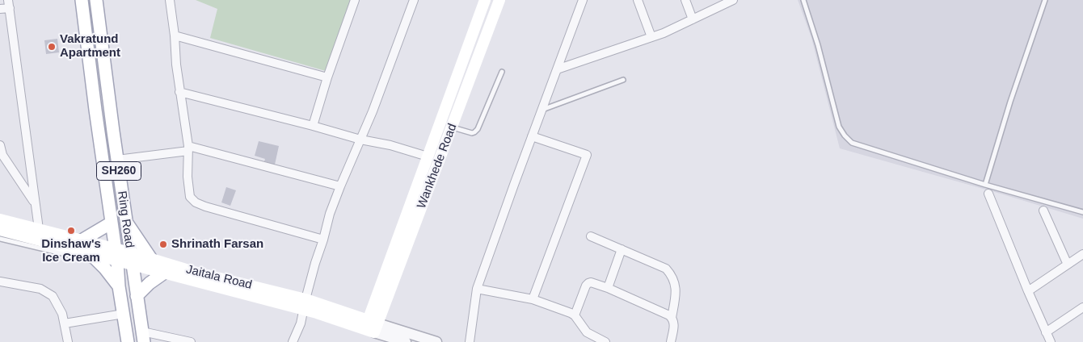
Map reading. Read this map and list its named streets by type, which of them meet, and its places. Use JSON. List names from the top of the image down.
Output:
{
  "streets": {
    "main road": [
      "Wankhede Road",
      "SH260",
      "Ring Road",
      "Jaitala Road"
    ]
  },
  "crossings": [
    ["Wankhede Road", "Jaitala Road"],
    ["SH260", "Jaitala Road"],
    ["Ring Road", "Jaitala Road"]
  ],
  "places": ["Vakratund Apartment", "Dinshaw's Ice Cream", "Shrinath Farsan"]
}
